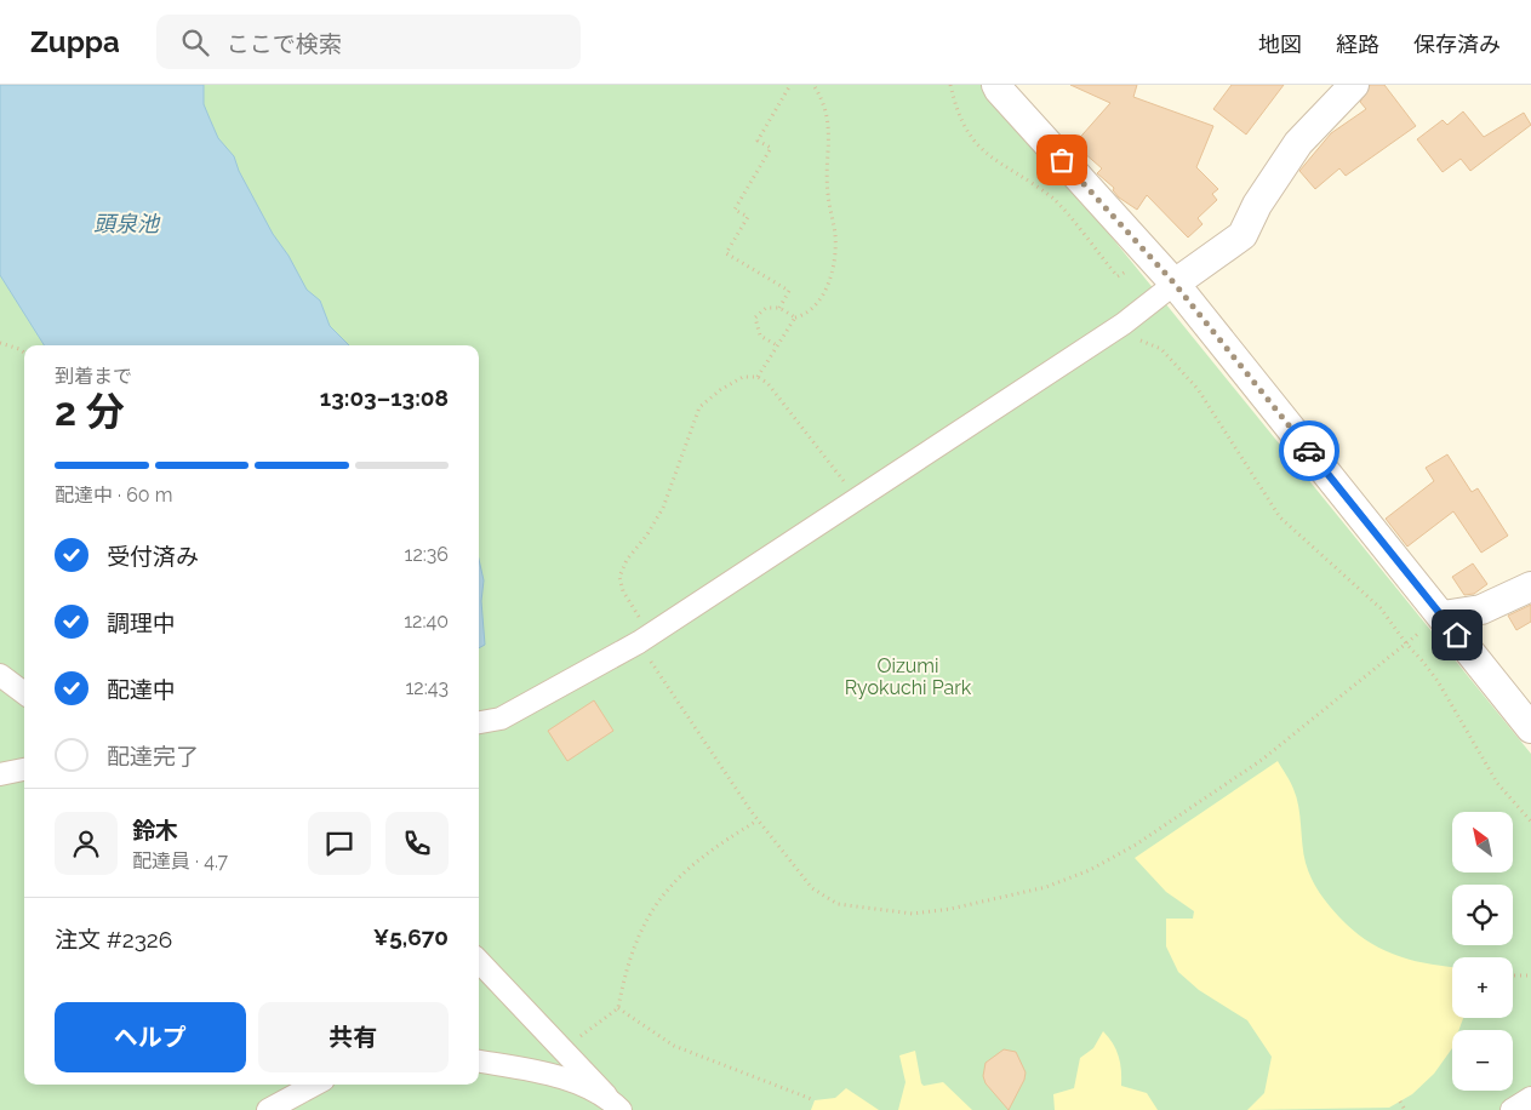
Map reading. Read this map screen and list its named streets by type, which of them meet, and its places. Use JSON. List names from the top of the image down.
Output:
{
  "water": ["頭泉池"],
  "parks": ["Oizumi Ryokuchi Park"],
  "north": "top left",
  "page": {
    "header": "Zuppa",
    "search": "ここで検索",
    "nav": ["地図", "経路", "保存済み"],
    "heading": ["2 分", "到着まで", "13:03–13:08"],
    "panel": [
      "鈴木",
      "配達員 · 4.7",
      "注文 #2326",
      "¥5,670"
    ],
    "bar": "配達中 · 60 m",
    "list": [
      ["受付済み", "12:36"],
      ["調理中", "12:40"],
      ["配達中", "12:43"],
      "配達完了"
    ],
    "map_buttons": ["+", "−"],
    "buttons": ["ヘルプ", "共有"]
  }
}
